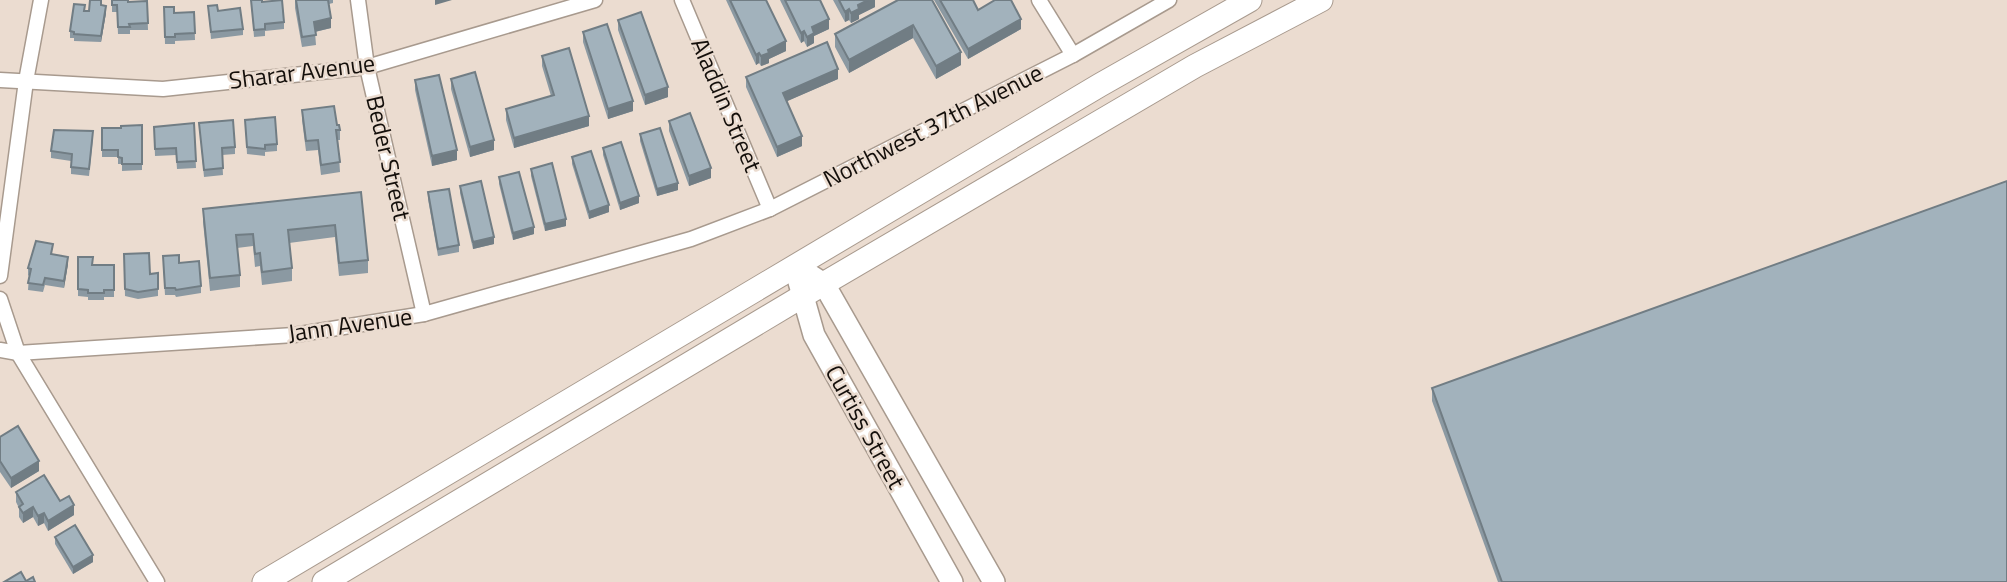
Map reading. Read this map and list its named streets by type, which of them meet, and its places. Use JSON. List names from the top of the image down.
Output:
{
  "streets": {
    "street": [
      "Sharar Avenue",
      "Aladdin Street",
      "Northwest 37th Avenue",
      "Beder Street",
      "Jann Avenue",
      "Curtiss Street"
    ]
  },
  "crossings": [
    ["Sharar Avenue", "Beder Street"],
    ["Aladdin Street", "Northwest 37th Avenue"],
    ["Northwest 37th Avenue", "Jann Avenue"],
    ["Beder Street", "Jann Avenue"]
  ]
}
